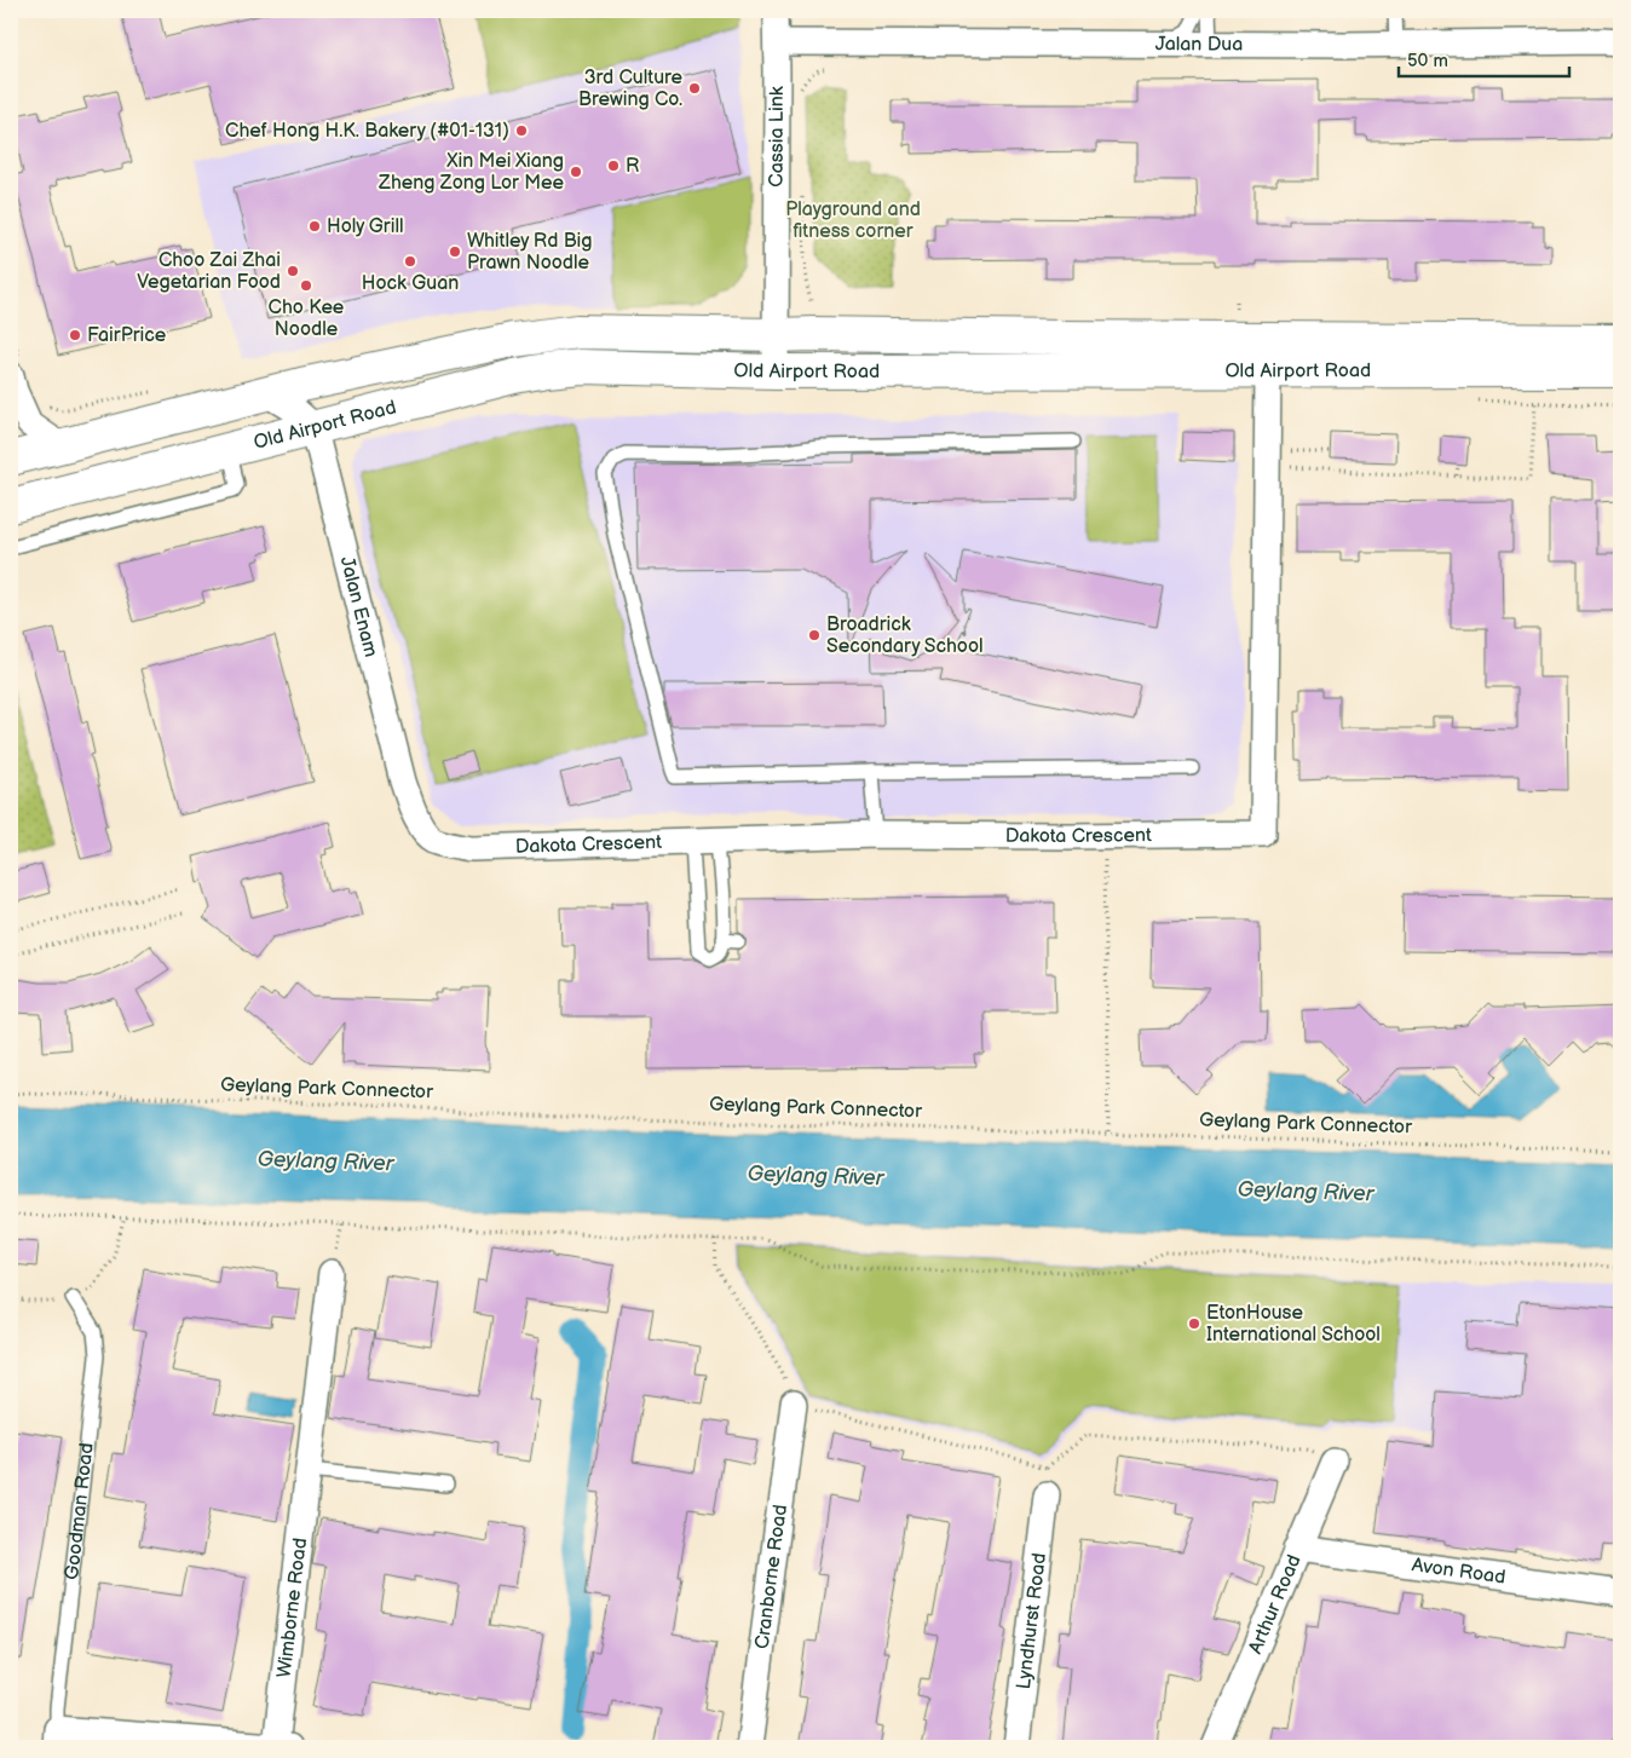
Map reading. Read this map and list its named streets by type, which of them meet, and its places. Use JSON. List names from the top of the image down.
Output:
{
  "streets": {
    "main road": ["Old Airport Road"],
    "street": [
      "Jalan Dua",
      "Cassia Link",
      "Jalan Enam",
      "Dakota Crescent",
      "Goodman Road",
      "Avon Road",
      "Cranborne Road",
      "Arthur Road",
      "Wimborne Road",
      "Lyndhurst Road"
    ],
    "path": ["Geylang Park Connector"]
  },
  "crossings": [
    ["Jalan Dua", "Cassia Link"],
    ["Cassia Link", "Old Airport Road"],
    ["Old Airport Road", "Jalan Enam"],
    ["Old Airport Road", "Dakota Crescent"],
    ["Jalan Enam", "Dakota Crescent"],
    ["Goodman Road", "Wimborne Road"],
    ["Avon Road", "Arthur Road"]
  ],
  "water": ["Geylang River"],
  "parks": ["Playground and fitness corner"],
  "places": [
    "3rd Culture Brewing Co.",
    "Chef Hong H.K. Bakery (#01-131)",
    "R",
    "Xin Mei Xiang Zheng Zong Lor Mee",
    "Holy Grill",
    "Whitley Rd Big Prawn Noodle",
    "Hock Guan",
    "Choo Zai Zhai Vegetarian Food",
    "Cho Kee Noodle",
    "FairPrice",
    "Broadrick Secondary School",
    "EtonHouse International School"
  ],
  "scale_bar": "50 m"
}
